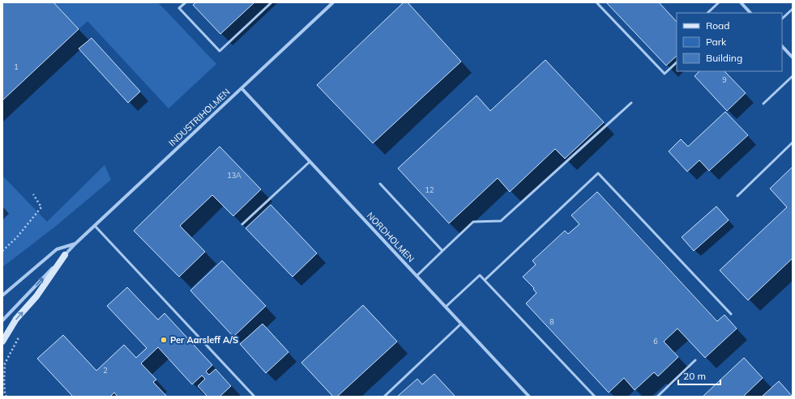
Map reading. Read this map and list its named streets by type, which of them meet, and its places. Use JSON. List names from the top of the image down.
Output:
{
  "streets": {
    "street": ["INDUSTRIHOLMEN", "NORDHOLMEN"]
  },
  "crossings": [
    ["INDUSTRIHOLMEN", "NORDHOLMEN"]
  ],
  "places": ["Per Aarsleff A/S"],
  "house_numbers": [
    "1",
    "9",
    "13A",
    "12",
    "8",
    "6",
    "2"
  ],
  "legend": ["Road", "Park", "Building"],
  "scale_bar": "20 m"
}
